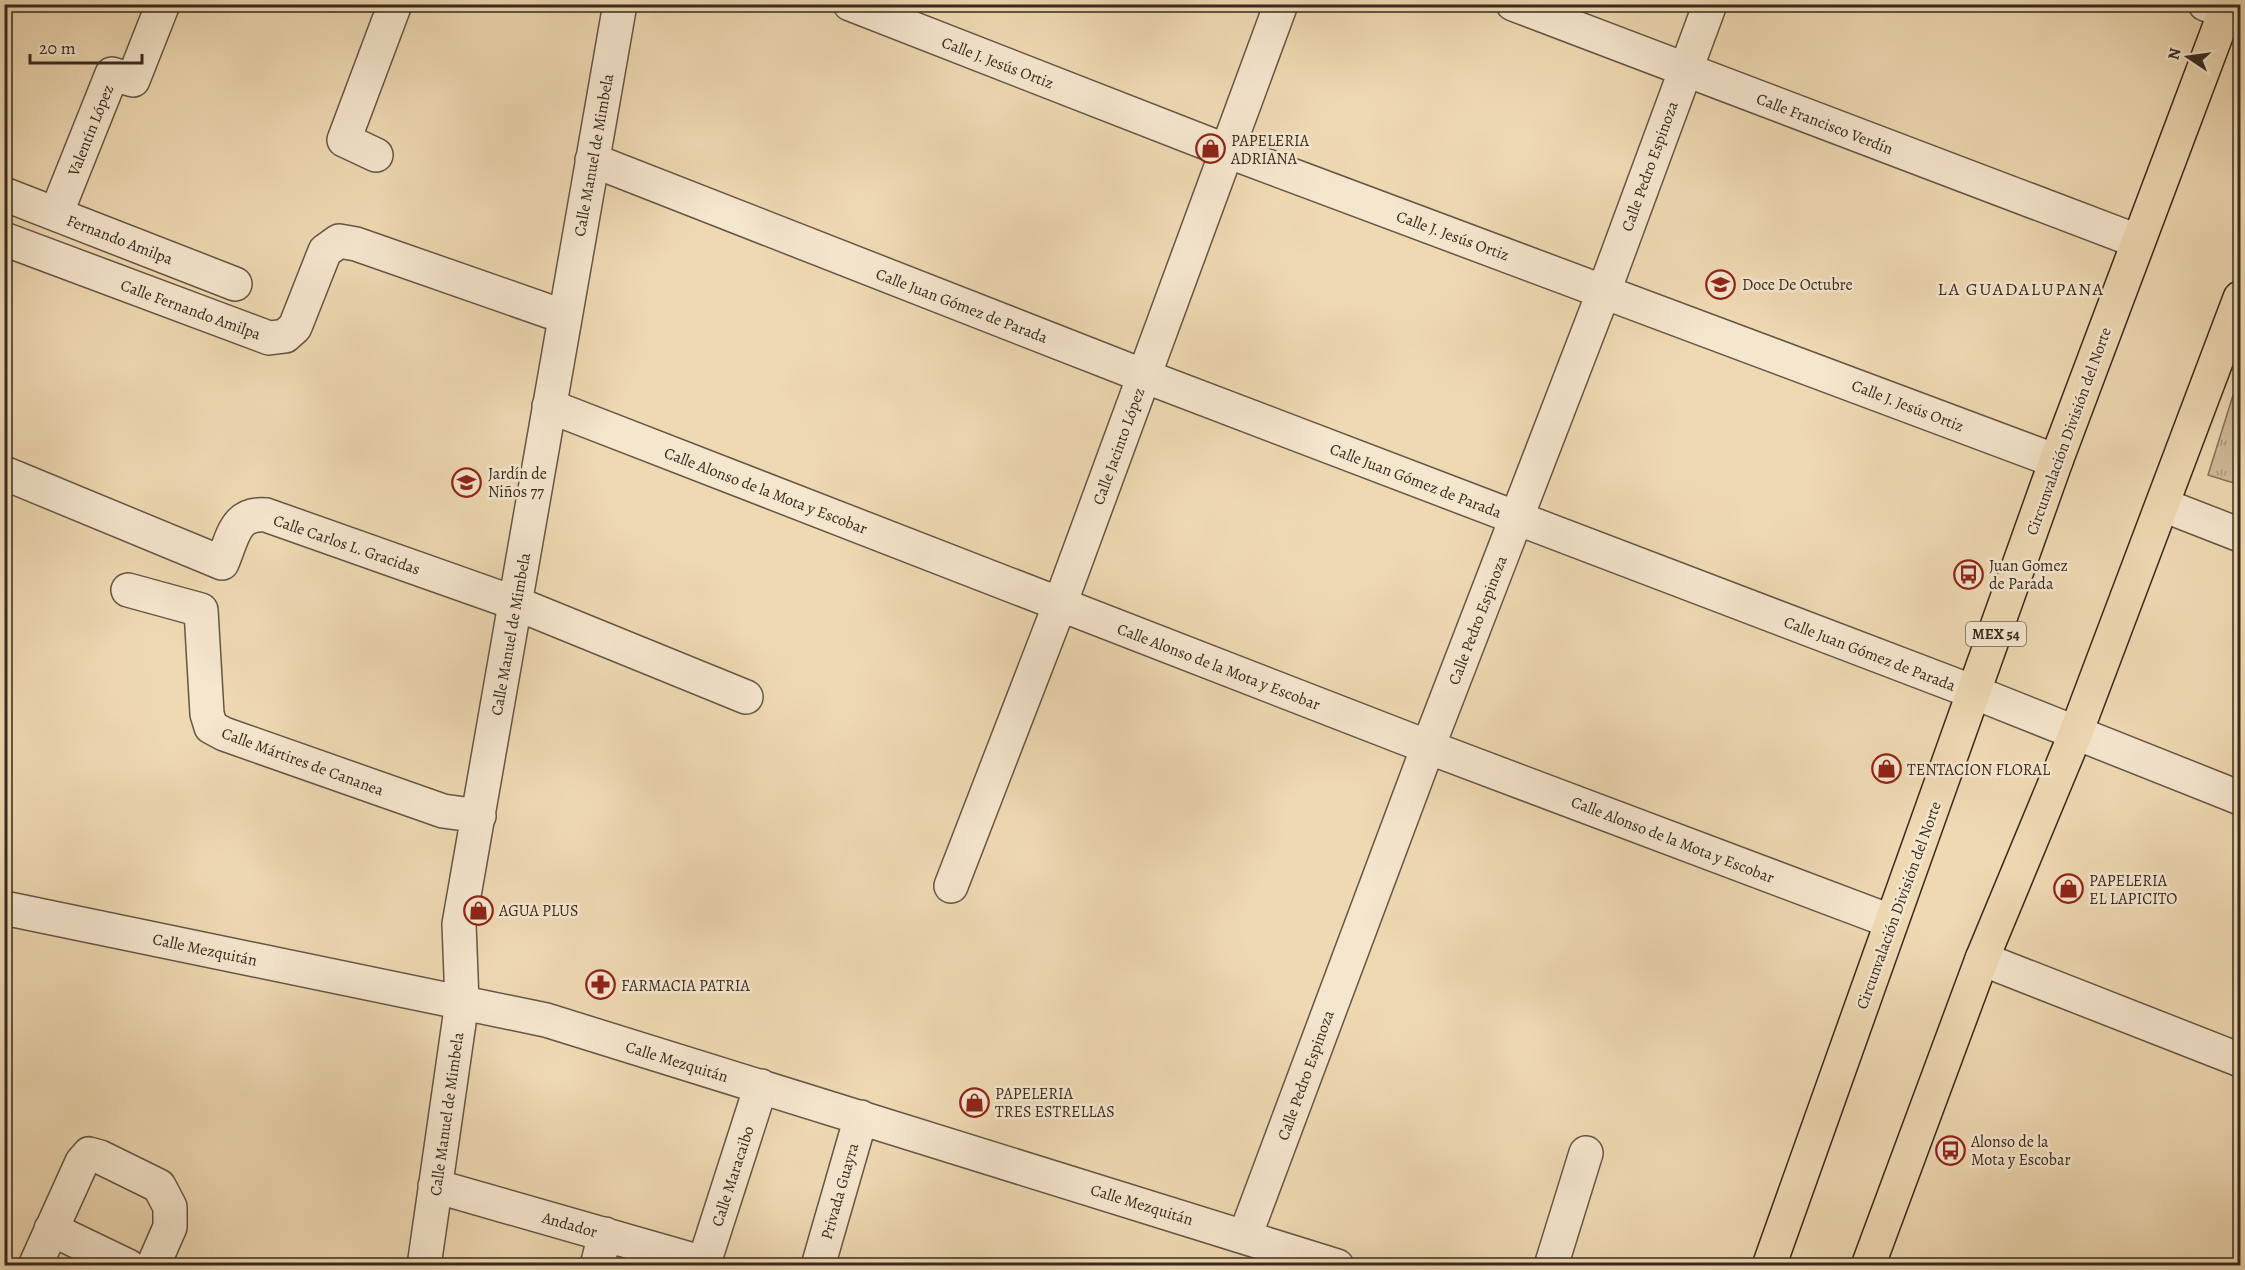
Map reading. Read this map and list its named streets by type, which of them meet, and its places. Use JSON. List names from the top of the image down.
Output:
{
  "streets": {
    "main road": ["Circunvalación División del Norte", "MEX 54"],
    "street": [
      "Calle J. Jesús Ortiz",
      "Calle Francisco Verdín",
      "Valentín López",
      "Calle Manuel de Mimbela",
      "Calle Pedro Espinoza",
      "Fernando Amilpa",
      "Calle Juan Gómez de Parada",
      "Calle Fernando Amilpa",
      "Calle Jacinto López",
      "Calle Alonso de la Mota y Escobar",
      "Calle Carlos L. Gracidas",
      "Calle Mártires de Cananea",
      "Calle Mezquitán",
      "Calle Maracaibo",
      "Privada Guayra",
      "Andador"
    ]
  },
  "crossings": [
    ["Calle J. Jesús Ortiz", "Calle Pedro Espinoza"],
    ["Calle J. Jesús Ortiz", "Circunvalación División del Norte"],
    ["Calle J. Jesús Ortiz", "Calle Jacinto López"],
    ["Calle Francisco Verdín", "Calle Pedro Espinoza"],
    ["Calle Francisco Verdín", "Circunvalación División del Norte"],
    ["Valentín López", "Fernando Amilpa"],
    ["Calle Manuel de Mimbela", "Calle Juan Gómez de Parada"],
    ["Calle Manuel de Mimbela", "Calle Fernando Amilpa"],
    ["Calle Manuel de Mimbela", "Calle Alonso de la Mota y Escobar"],
    ["Calle Manuel de Mimbela", "Calle Carlos L. Gracidas"],
    ["Calle Manuel de Mimbela", "Calle Mártires de Cananea"],
    ["Calle Manuel de Mimbela", "Calle Mezquitán"],
    ["Calle Manuel de Mimbela", "Andador"],
    ["Calle Pedro Espinoza", "Calle Juan Gómez de Parada"],
    ["Calle Pedro Espinoza", "Calle Alonso de la Mota y Escobar"],
    ["Calle Pedro Espinoza", "Calle Mezquitán"],
    ["Calle Juan Gómez de Parada", "Circunvalación División del Norte"],
    ["Calle Juan Gómez de Parada", "Calle Jacinto López"],
    ["Circunvalación División del Norte", "Calle Alonso de la Mota y Escobar"],
    ["Calle Jacinto López", "Calle Alonso de la Mota y Escobar"],
    ["Calle Mezquitán", "Calle Maracaibo"],
    ["Calle Mezquitán", "Privada Guayra"],
    ["Calle Maracaibo", "Andador"]
  ],
  "districts": ["LA GUADALUPANA"],
  "places": {
    "shop": [
      "PAPELERIA ADRIANA",
      "TENTACION FLORAL",
      "PAPELERIA EL LAPICITO",
      "AGUA PLUS",
      "PAPELERIA TRES ESTRELLAS"
    ],
    "school or university": ["Doce De Octubre", "Jardín de Niños 77"],
    "bus stop": ["Juan Gomez de Parada", "Alonso de la Mota y Escobar"],
    "pharmacy": ["FARMACIA PATRIA"]
  },
  "scale_bar": "20 m",
  "north": "left"
}
